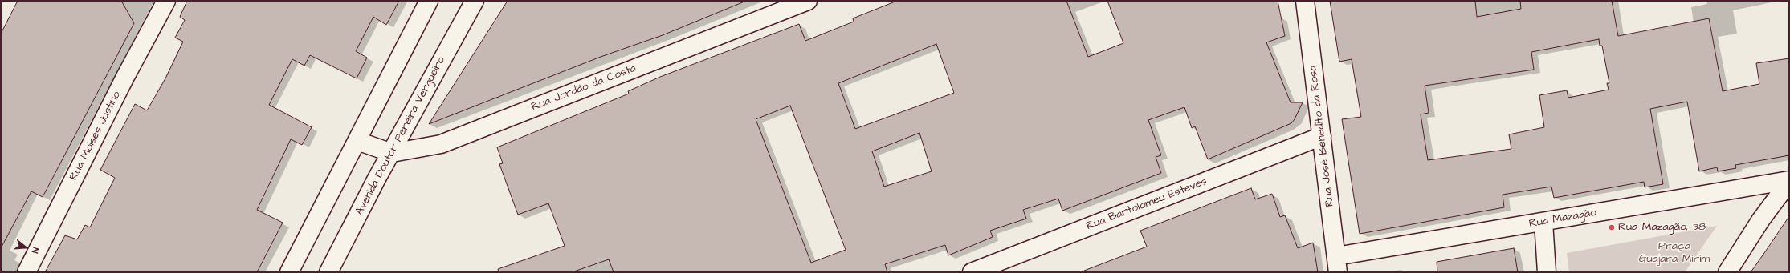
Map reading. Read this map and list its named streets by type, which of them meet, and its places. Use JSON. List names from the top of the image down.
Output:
{
  "streets": {
    "street": [
      "Rua Jordão da Costa",
      "Rua Moisés Justino",
      "Avenida Doutor Pereira Vergueiro",
      "Rua José Benedito da Rosa",
      "Rua Bartolomeu Esteves",
      "Rua Mazagão"
    ]
  },
  "crossings": [
    ["Rua Jordão da Costa", "Avenida Doutor Pereira Vergueiro"],
    ["Rua José Benedito da Rosa", "Rua Bartolomeu Esteves"],
    ["Rua José Benedito da Rosa", "Rua Mazagão"]
  ],
  "parks": ["Praça Guajara Mirim"],
  "places": ["Rua Mazagão, 38"],
  "north": "right"
}
